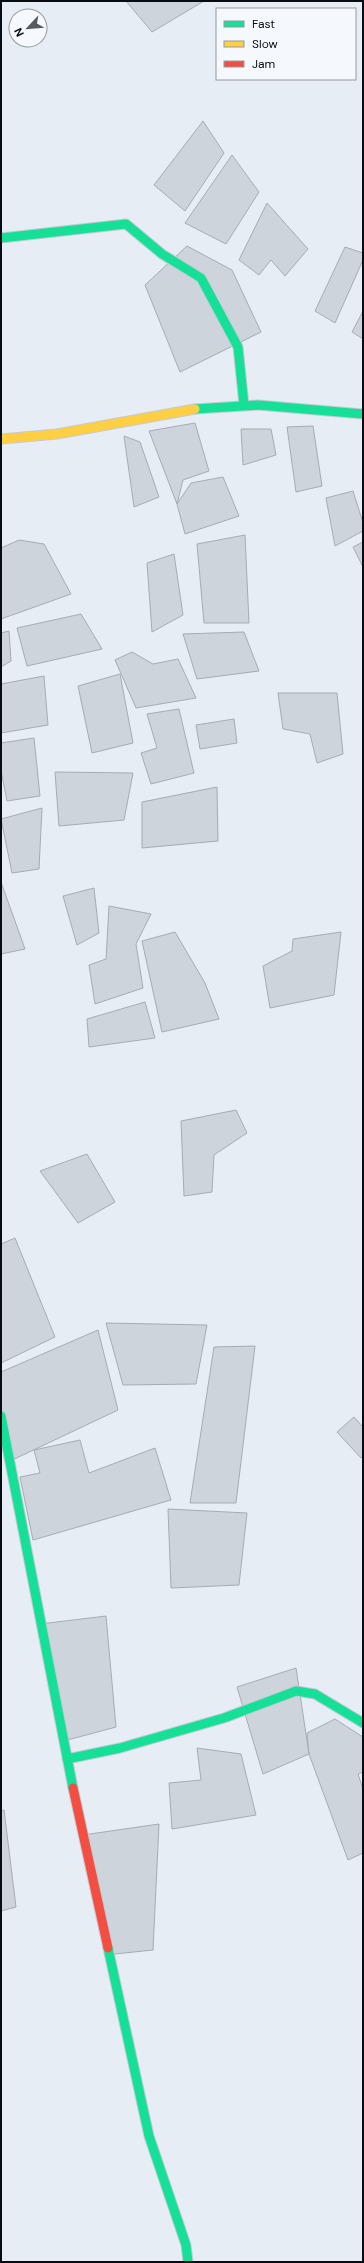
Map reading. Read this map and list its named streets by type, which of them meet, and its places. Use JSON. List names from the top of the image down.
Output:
{
  "legend": ["Fast", "Slow", "Jam"],
  "north": "bottom left"
}
